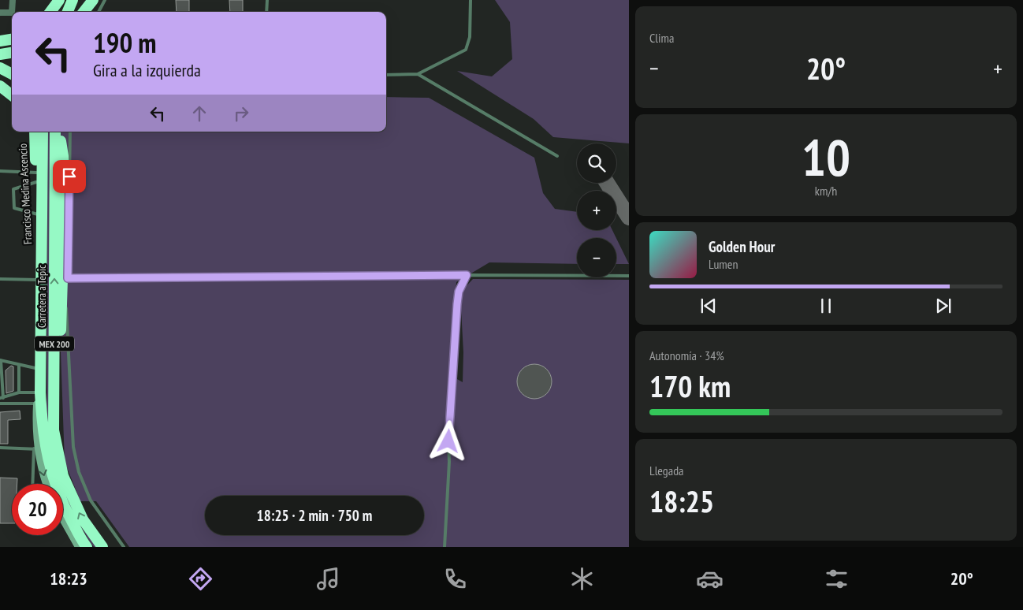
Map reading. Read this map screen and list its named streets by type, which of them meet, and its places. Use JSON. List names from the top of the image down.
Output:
{
  "streets": {
    "highway": ["Francisco Medina Ascencio", "Carretera a Tepic", "MEX 200"]
  },
  "crossings": [
    ["Francisco Medina Ascencio", "Carretera a Tepic"]
  ],
  "page": {
    "tile": [
      "Clima",
      ["10", "km/h"],
      ["Autonomía · 34%", "170 km"],
      ["Llegada", "18:25"]
    ],
    "turn": ["190 m", "Gira a la izquierda"],
    "heat": ["−", "20°", "+"],
    "map_buttons": ["+", "−"],
    "song": ["Golden Hour", "Lumen"],
    "limit": "20",
    "trip": "18:25 · 2 min · 750 m",
    "tabs": ["18:23", "20°"]
  }
}
